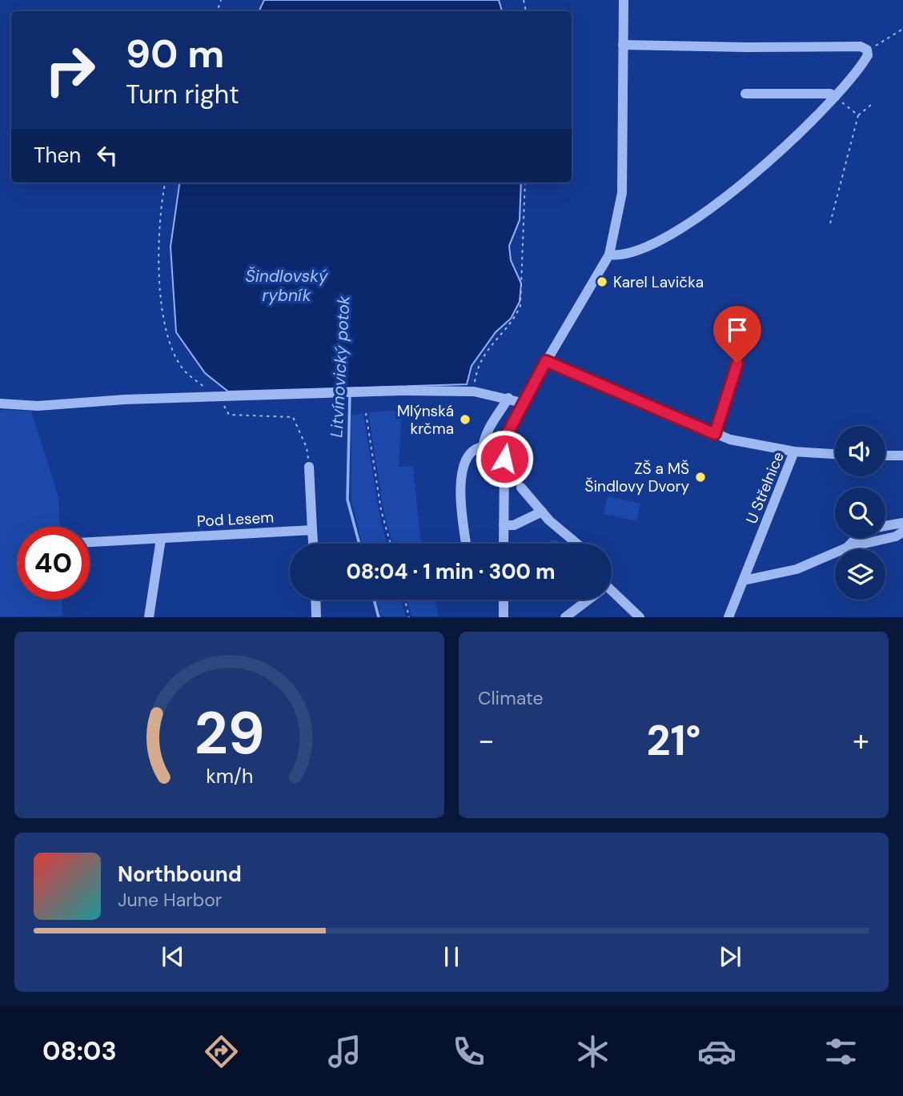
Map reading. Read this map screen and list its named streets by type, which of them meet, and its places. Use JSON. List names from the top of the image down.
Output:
{
  "streets": {
    "street": ["U Střelnice", "Pod Lesem"]
  },
  "water": ["Šindlovský rybník", "Litvínovický potok"],
  "places": ["Karel Lavička", "Mlýnská krčma", "ZŠ a MŠ Šindlovy Dvory"],
  "page": {
    "turn": ["90 m", "Turn right"],
    "then": "Then",
    "limit": "40",
    "trip": "08:04 · 1 min · 300 m",
    "tile": "Climate",
    "heat": ["−", "21°", "+"],
    "song": ["Northbound", "June Harbor"],
    "tabs": "08:03",
    "gauge": ["29", "km/h"]
  }
}
